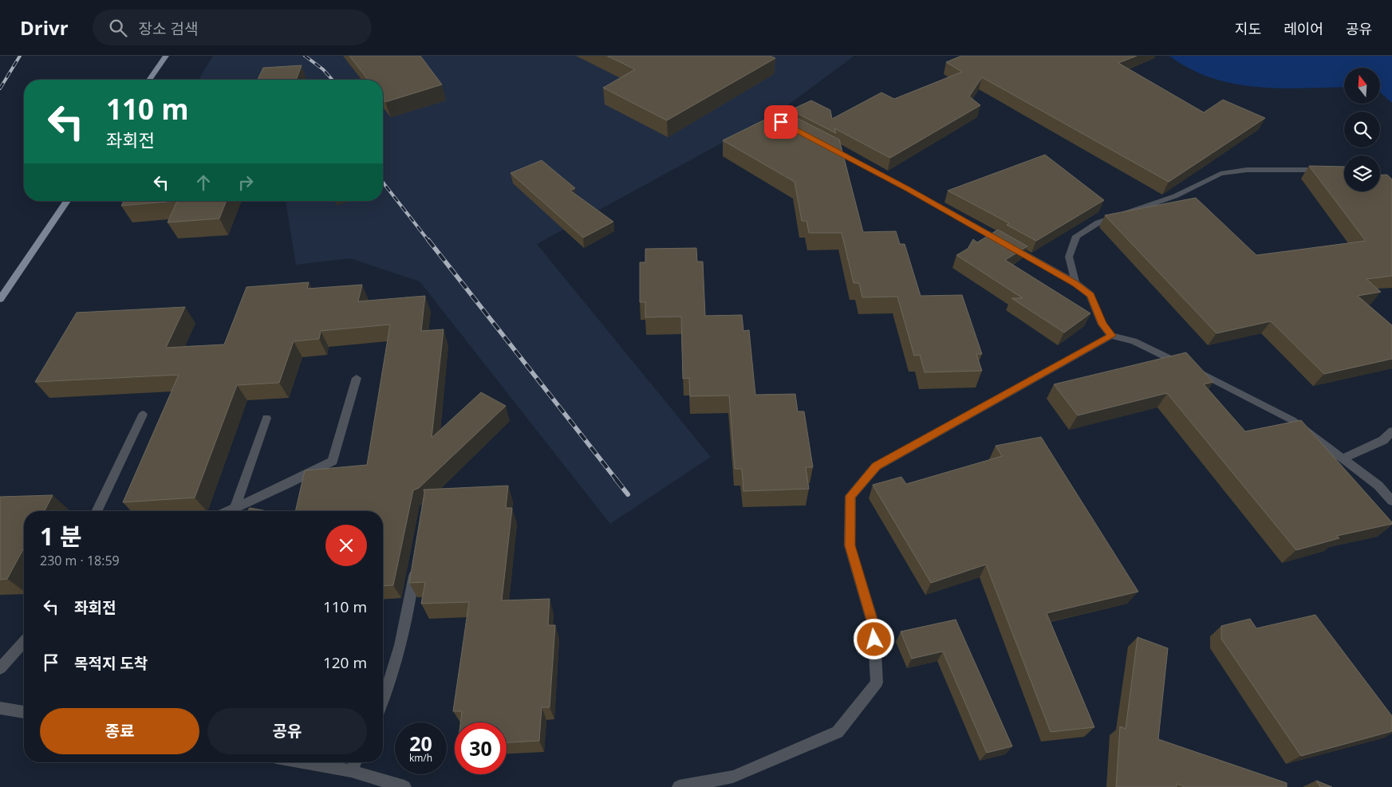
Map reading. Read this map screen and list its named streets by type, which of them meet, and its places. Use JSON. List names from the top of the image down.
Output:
{
  "north": "top",
  "page": {
    "header": "Drivr",
    "search": "장소 검색",
    "nav": ["지도", "레이어", "공유"],
    "turn": ["110 m", "좌회전"],
    "heading": ["1 분", "230 m · 18:59"],
    "list": [
      {
        "name": "좌회전",
        "value": "110 m"
      },
      {
        "name": "목적지 도착",
        "value": "120 m"
      }
    ],
    "buttons": ["종료", "공유"],
    "speed": "20 km/h",
    "limit": "30"
  }
}
